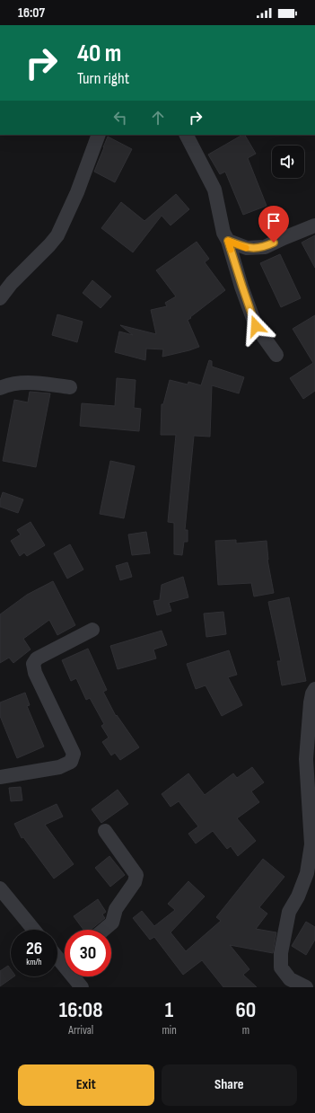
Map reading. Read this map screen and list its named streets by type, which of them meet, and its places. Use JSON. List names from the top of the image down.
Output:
{
  "page": {
    "status": "16:07",
    "turn": ["40 m", "Turn right"],
    "speed": "26 km/h",
    "limit": "30",
    "eta": [
      "16:08",
      "Arrival",
      "1",
      "min",
      "60",
      "m"
    ],
    "buttons": ["Exit", "Share"]
  }
}
